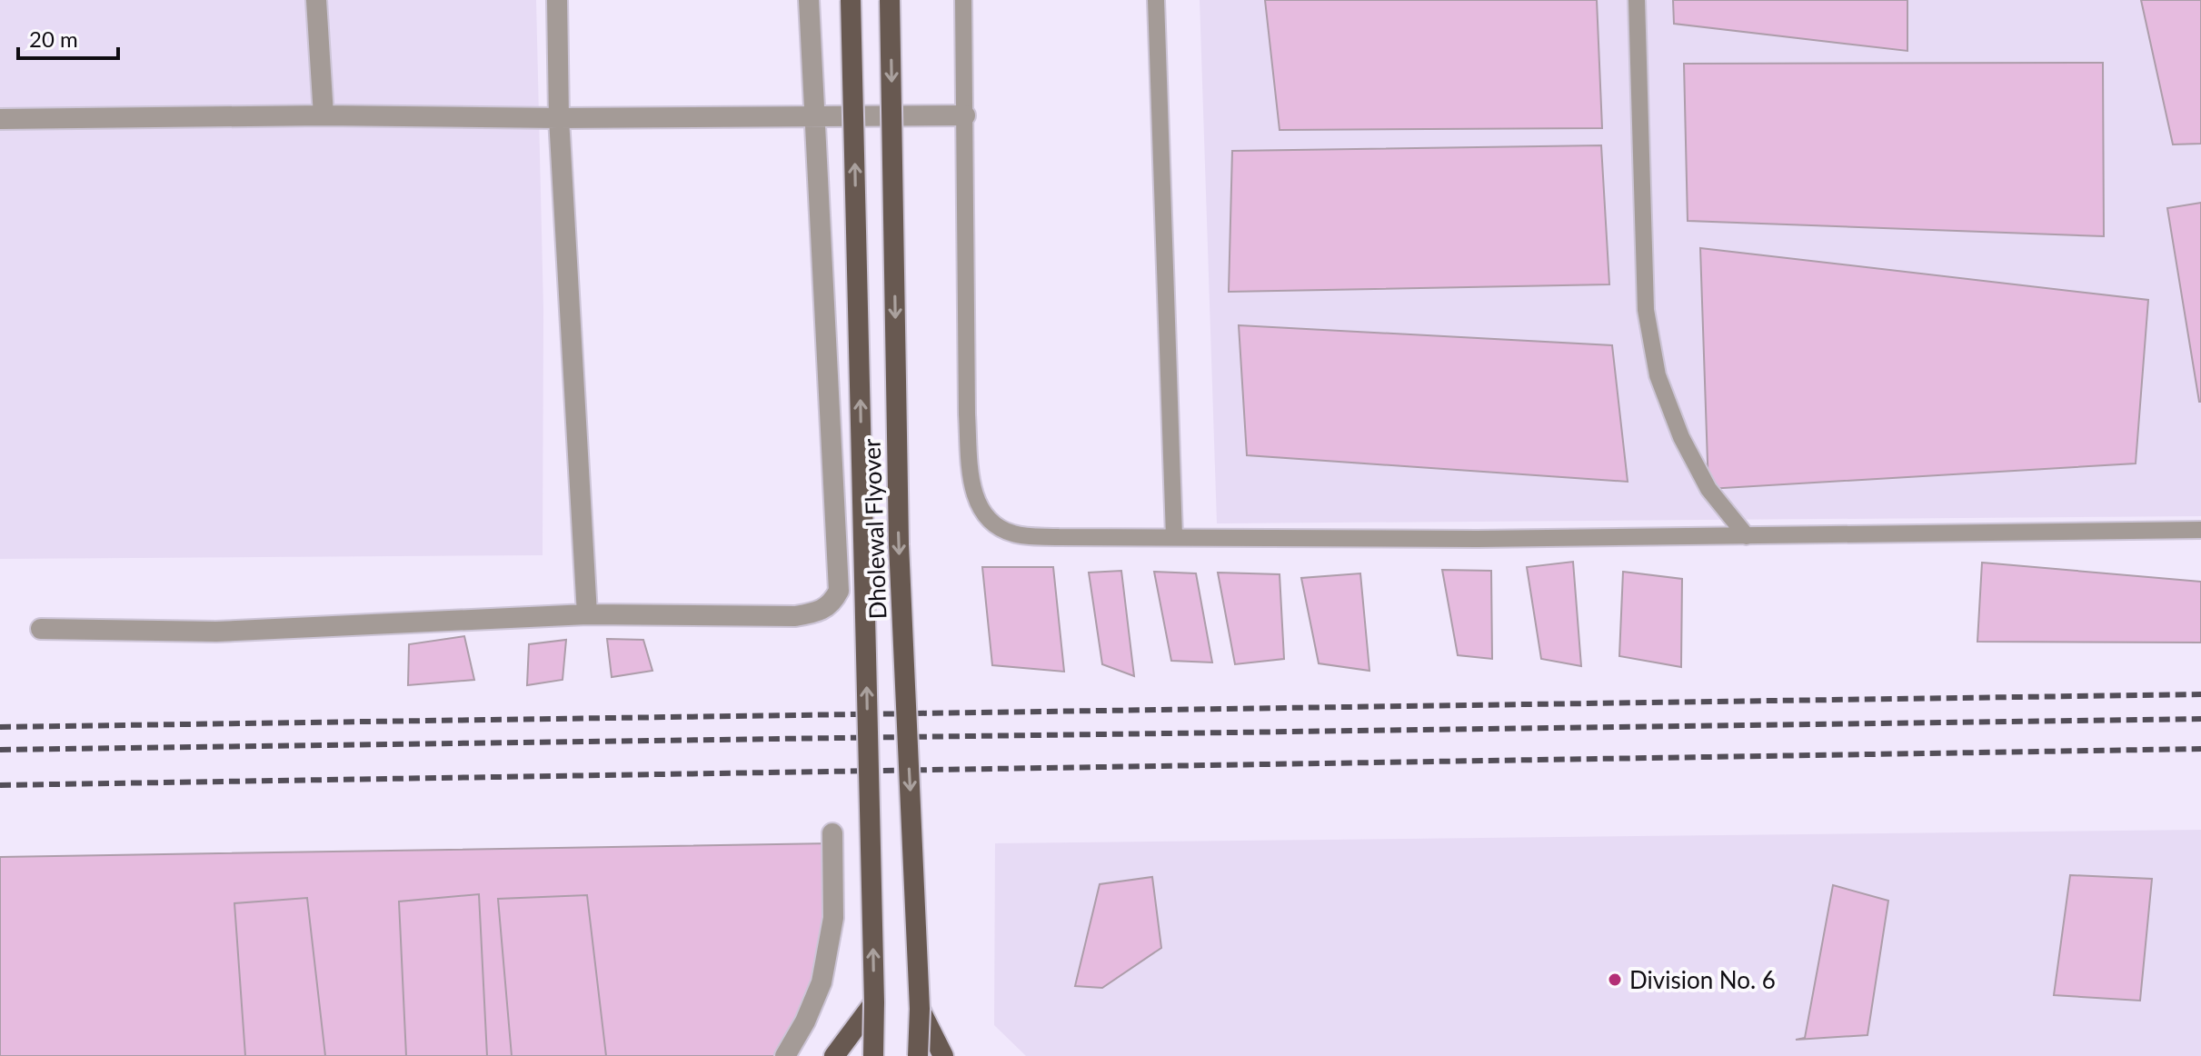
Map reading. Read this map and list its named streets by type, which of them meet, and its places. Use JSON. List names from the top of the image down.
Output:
{
  "streets": {
    "main road": ["Dholewal Flyover"]
  },
  "places": ["Division No. 6"],
  "scale_bar": "20 m"
}
